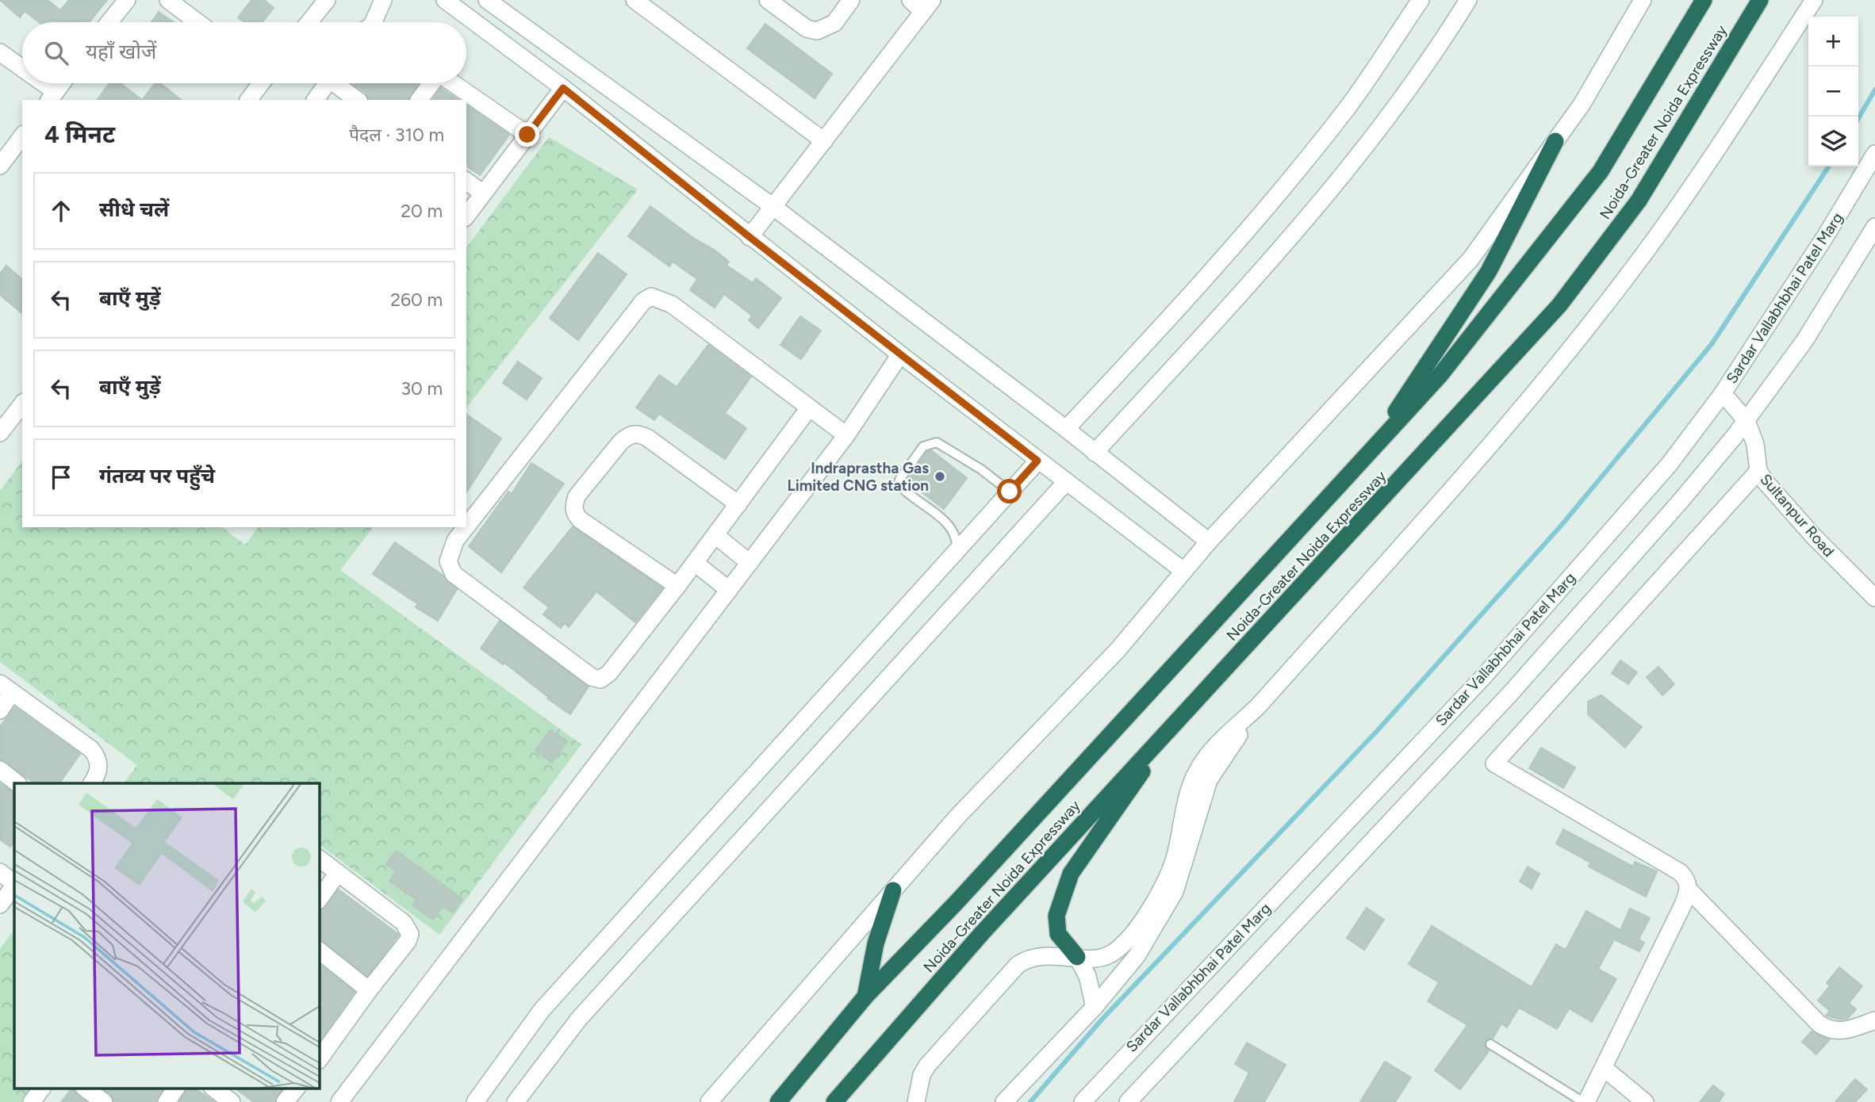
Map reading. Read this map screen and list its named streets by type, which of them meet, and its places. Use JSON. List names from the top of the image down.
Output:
{
  "streets": {
    "highway": ["Noida-Greater Noida Expressway"],
    "street": ["Sardar Vallabhbhai Patel Marg", "Sultanpur Road"]
  },
  "crossings": [
    ["Sardar Vallabhbhai Patel Marg", "Sultanpur Road"]
  ],
  "places": ["Indraprastha Gas Limited CNG station"],
  "page": {
    "map_buttons": ["+", "−"],
    "search": "यहाँ खोजें",
    "heading": ["4 मिनट", "पैदल · 310 m"],
    "list": [
      ["सीधे चलें", "20 m"],
      ["बाएँ मुड़ें", "260 m"],
      ["बाएँ मुड़ें", "30 m"],
      "गंतव्य पर पहुँचे"
    ]
  }
}
